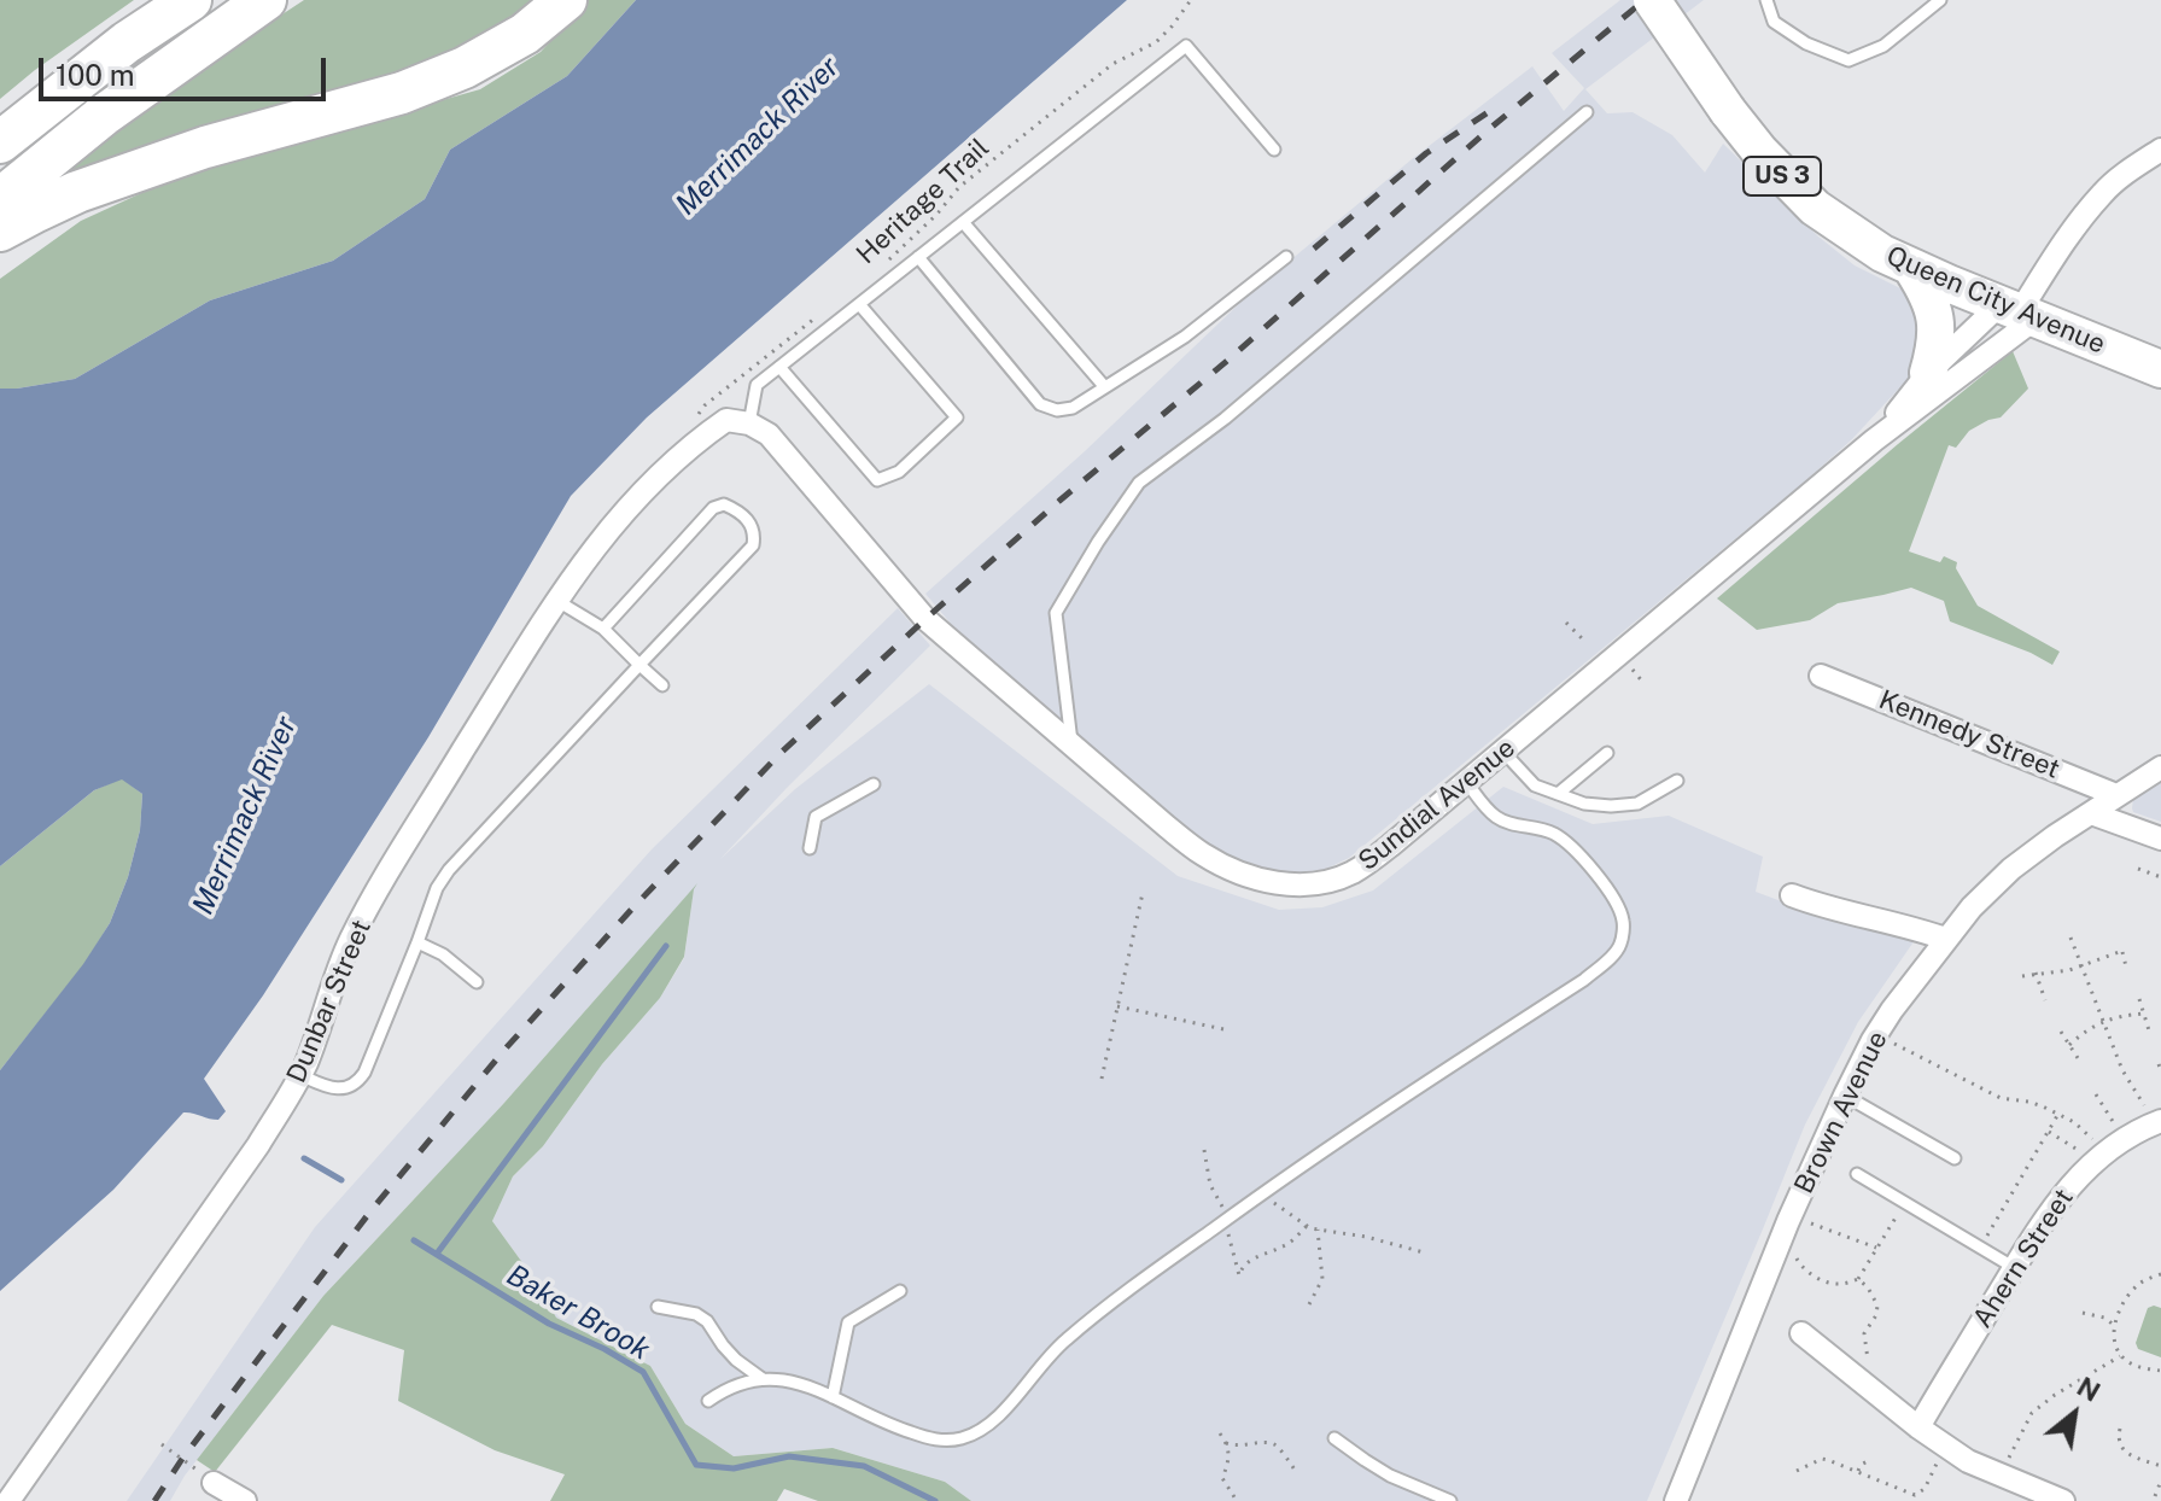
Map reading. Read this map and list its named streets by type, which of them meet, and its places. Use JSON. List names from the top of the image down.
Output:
{
  "streets": {
    "main road": ["US 3", "Queen City Avenue"],
    "street": [
      "Kennedy Street",
      "Sundial Avenue",
      "Dunbar Street",
      "Brown Avenue",
      "Ahern Street"
    ],
    "path": ["Heritage Trail"]
  },
  "crossings": [
    ["Queen City Avenue", "Sundial Avenue"],
    ["Kennedy Street", "Brown Avenue"],
    ["Sundial Avenue", "Dunbar Street"]
  ],
  "water": ["Merrimack River", "Baker Brook"],
  "scale_bar": "100 m",
  "north": "top right"
}
